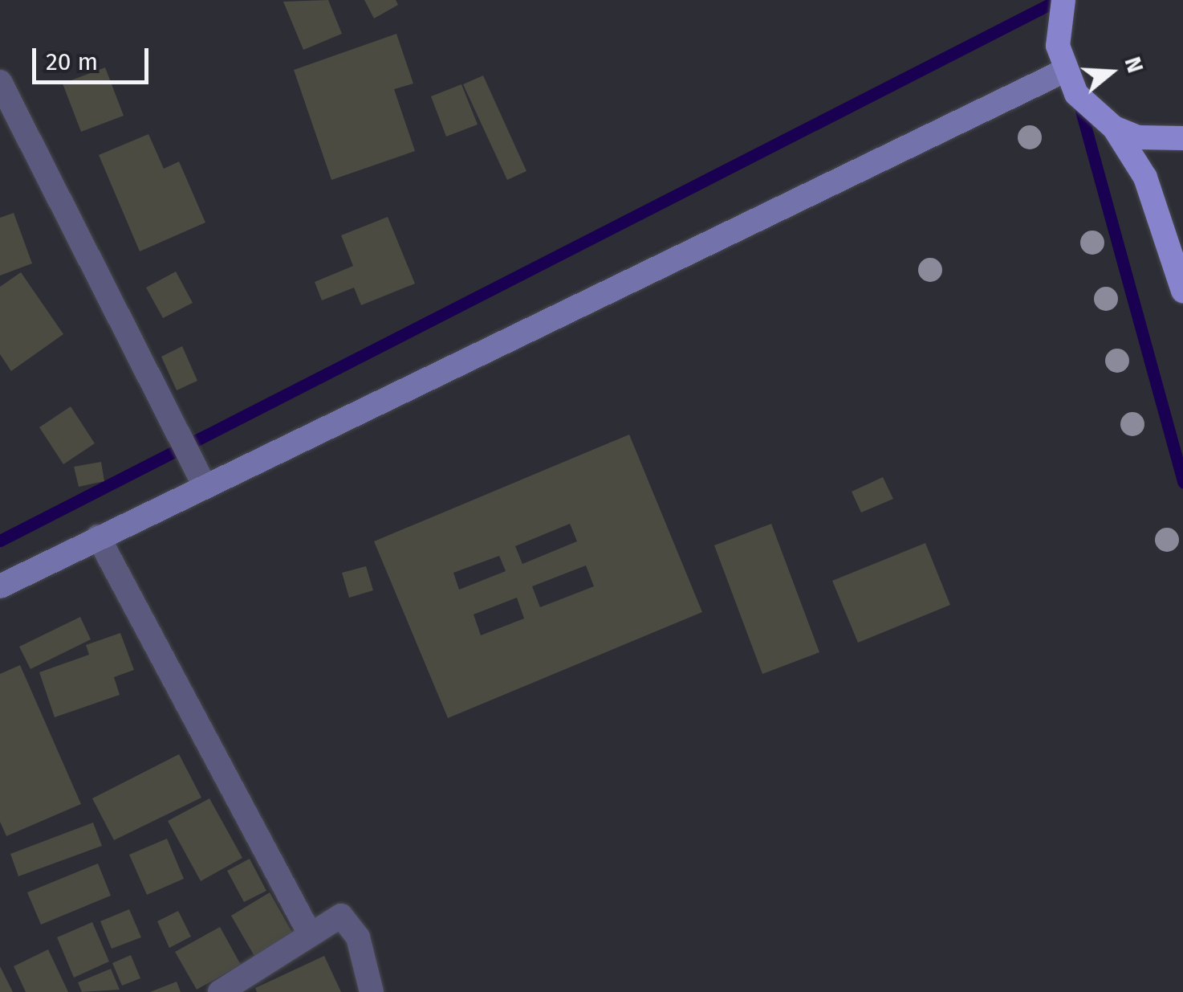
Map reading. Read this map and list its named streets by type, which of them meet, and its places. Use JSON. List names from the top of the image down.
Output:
{
  "scale_bar": "20 m",
  "north": "right"
}
